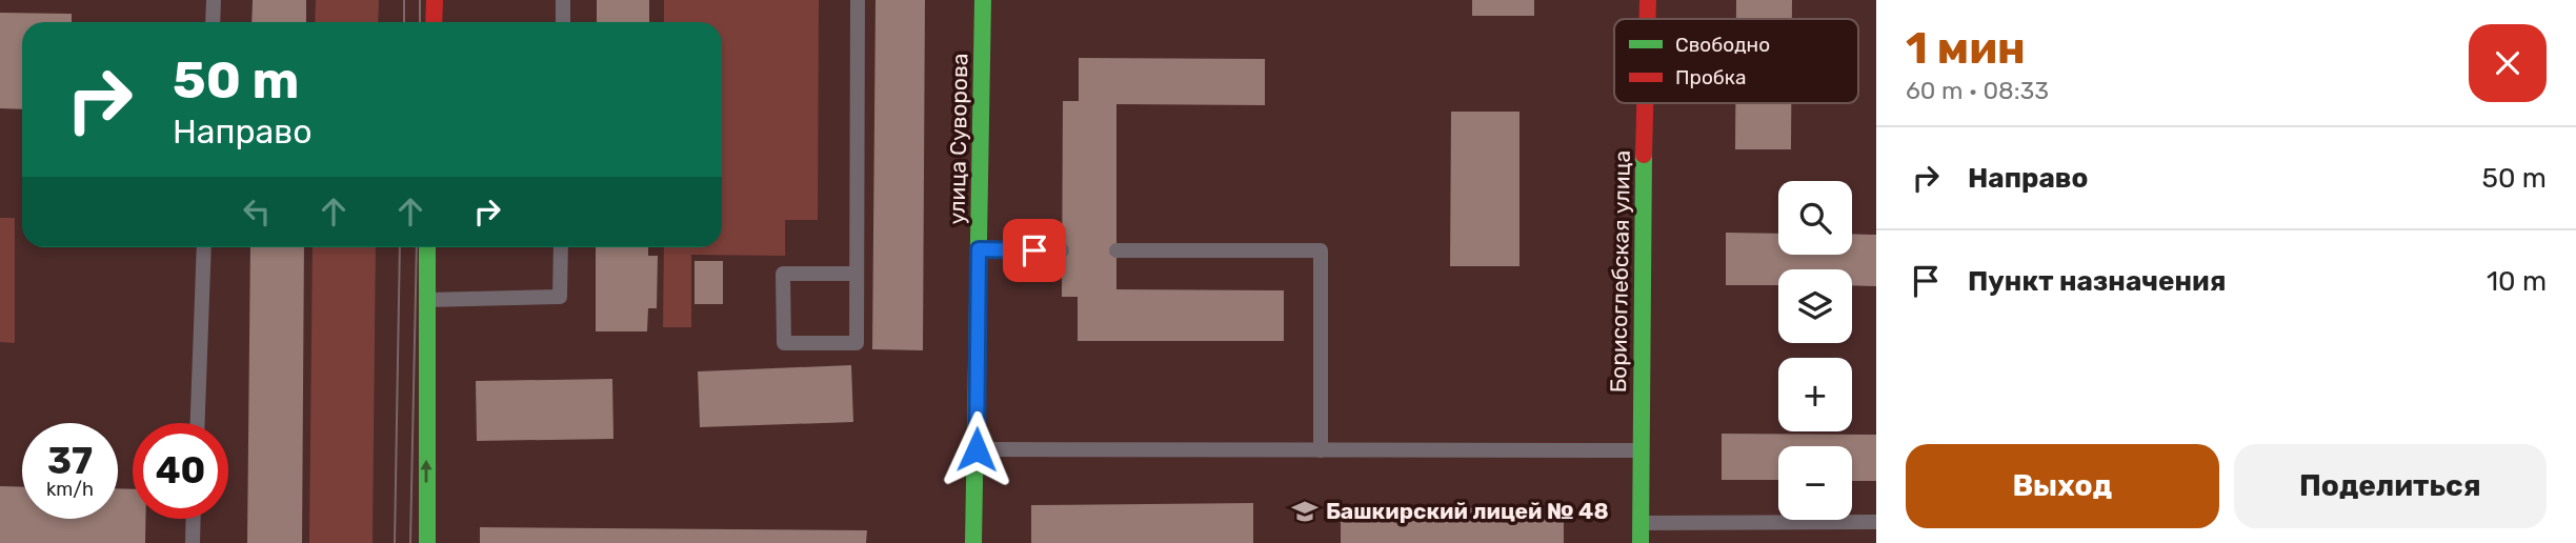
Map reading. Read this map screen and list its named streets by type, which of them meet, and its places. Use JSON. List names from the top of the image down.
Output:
{
  "streets": {
    "street": ["улица Суворова", "Борисоглебская улица"]
  },
  "places": {
    "school or university": ["Башкирский лицей № 48"]
  },
  "legend": ["Свободно", "Пробка"],
  "page": {
    "heading": ["1 мин", "60 m · 08:33"],
    "turn": ["50 m", "Направо"],
    "list": [
      {
        "name": "Направо",
        "value": "50 m"
      },
      {
        "name": "Пункт назначения",
        "value": "10 m"
      }
    ],
    "map_buttons": ["+", "−"],
    "speed": "37 km/h",
    "limit": "40",
    "buttons": ["Выход", "Поделиться"]
  }
}
